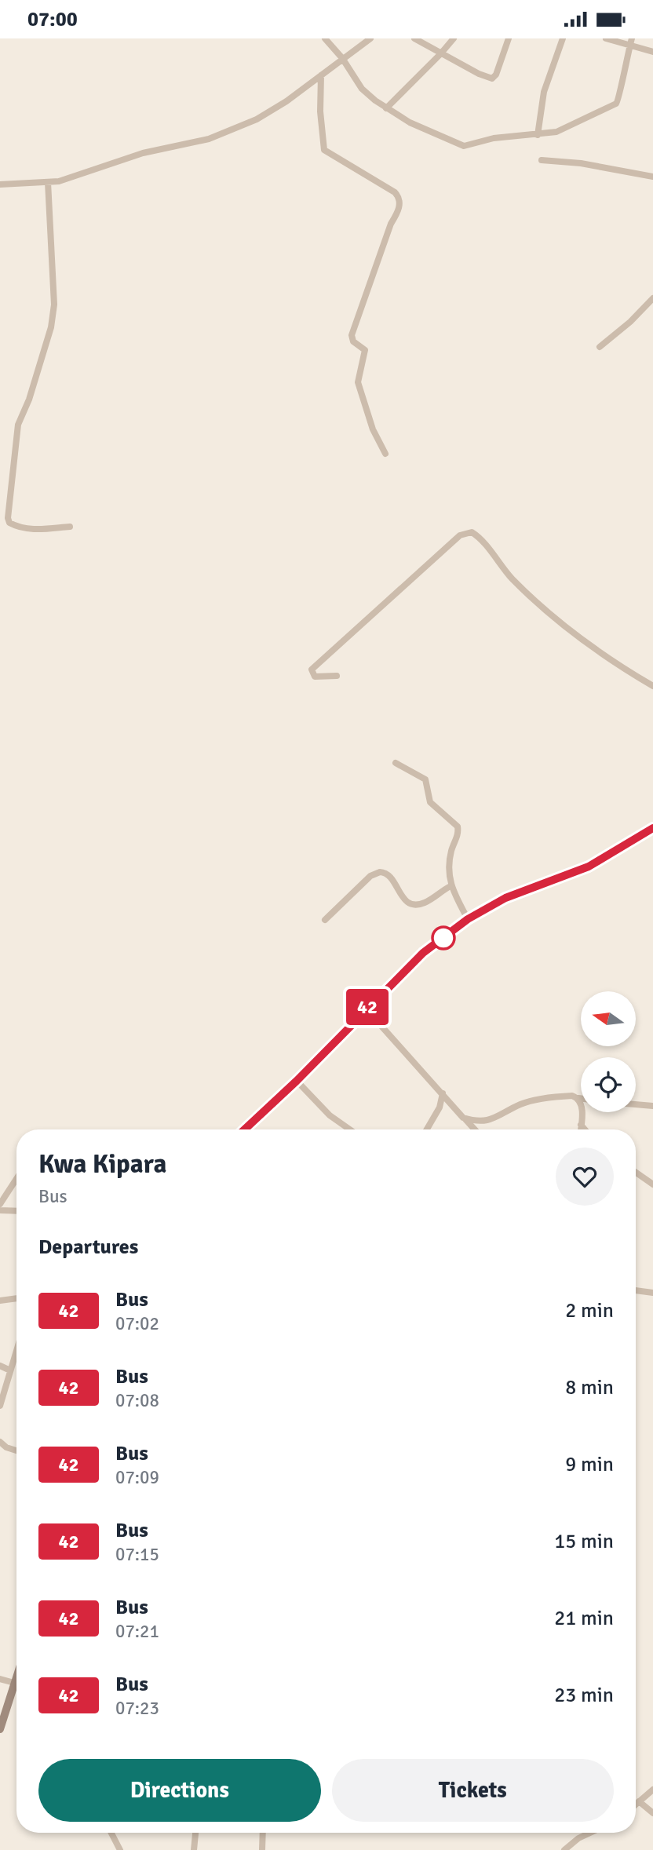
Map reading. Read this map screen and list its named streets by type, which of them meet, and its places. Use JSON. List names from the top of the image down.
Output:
{
  "lines": ["bus line 42"],
  "north": "left",
  "page": {
    "status": "07:00",
    "on_map": "42",
    "heading": [
      ["Kwa Kipara", "Bus"],
      "Departures"
    ],
    "list": [
      {
        "mark": "42",
        "name": "Bus",
        "note": "07:02",
        "value": "2 min"
      },
      {
        "mark": "42",
        "name": "Bus",
        "note": "07:08",
        "value": "8 min"
      },
      {
        "mark": "42",
        "name": "Bus",
        "note": "07:09",
        "value": "9 min"
      },
      {
        "mark": "42",
        "name": "Bus",
        "note": "07:15",
        "value": "15 min"
      },
      {
        "mark": "42",
        "name": "Bus",
        "note": "07:21",
        "value": "21 min"
      },
      {
        "mark": "42",
        "name": "Bus",
        "note": "07:23",
        "value": "23 min"
      }
    ],
    "buttons": ["Directions", "Tickets"]
  }
}
